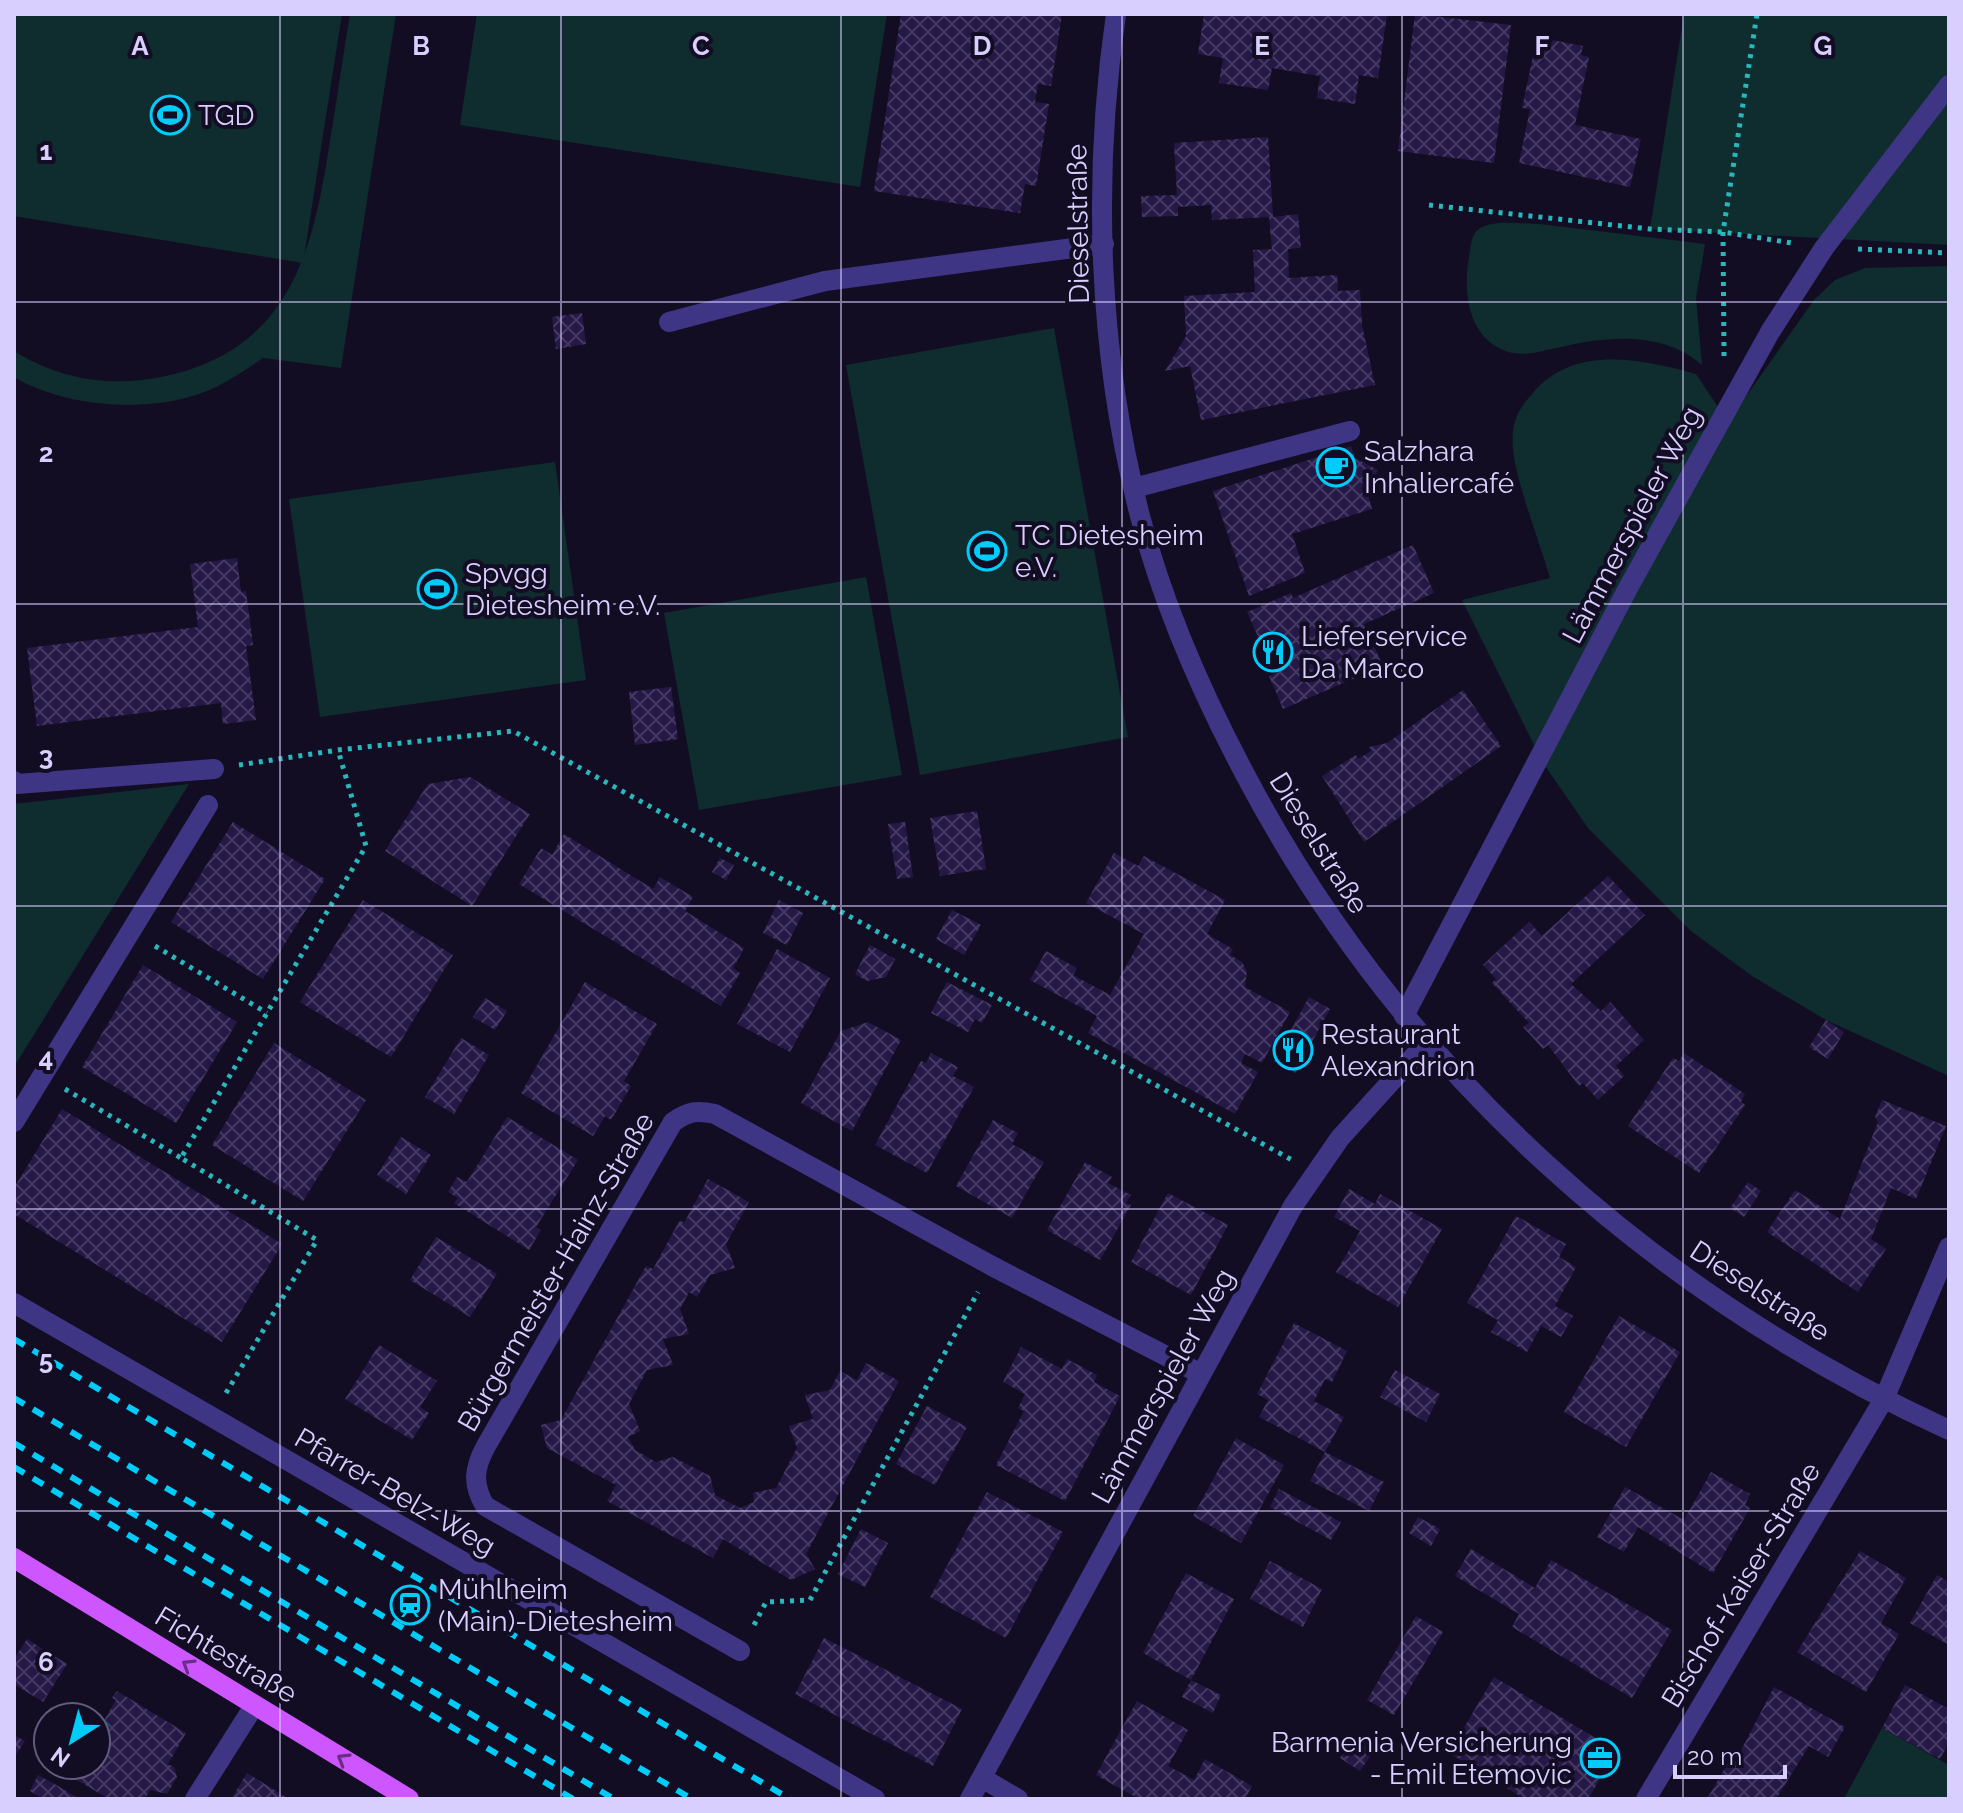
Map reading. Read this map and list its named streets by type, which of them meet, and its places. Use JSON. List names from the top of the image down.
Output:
{
  "streets": {
    "main road": ["Fichtestraße"],
    "street": [
      "Dieselstraße",
      "Lämmerspieler Weg",
      "Bürgermeister-Hainz-Straße",
      "Pfarrer-Belz-Weg",
      "Bischof-Kaiser-Straße"
    ]
  },
  "crossings": [
    ["Dieselstraße", "Lämmerspieler Weg"],
    ["Dieselstraße", "Bischof-Kaiser-Straße"],
    ["Lämmerspieler Weg", "Bürgermeister-Hainz-Straße"]
  ],
  "one_way": ["Fichtestraße"],
  "places": {
    "sports": ["TGD", "TC Dietesheim e.V.", "Spvgg Dietesheim e.V."],
    "cafe": ["Salzhara Inhaliercafé"],
    "restaurant": ["Lieferservice Da Marco", "Restaurant Alexandrion"],
    "station": ["Mühlheim (Main)-Dietesheim"],
    "office": ["Barmenia Versicherung - Emil Etemovic"]
  },
  "scale_bar": "20 m",
  "north": "bottom left",
  "grid": {
    "columns": [
      "A",
      "B",
      "C",
      "D",
      "E",
      "F",
      "G"
    ],
    "rows": [
      "1",
      "2",
      "3",
      "4",
      "5",
      "6"
    ]
  }
}
